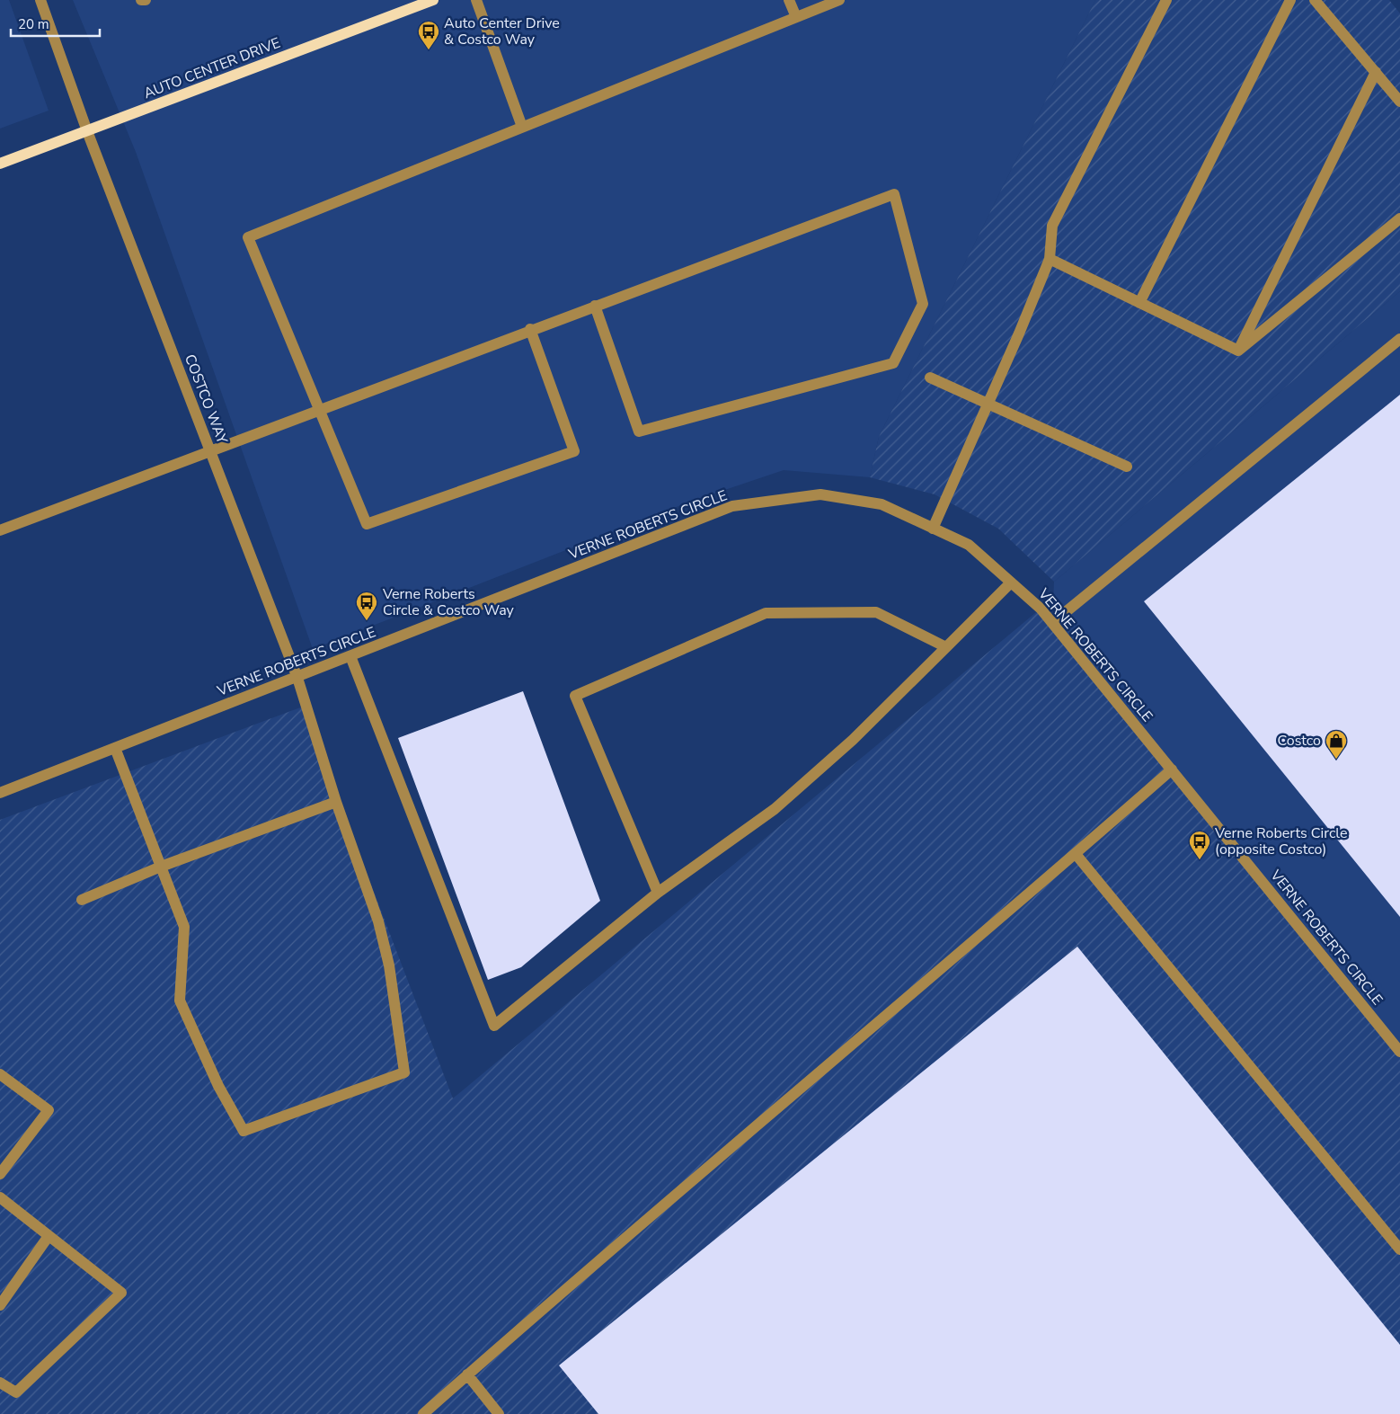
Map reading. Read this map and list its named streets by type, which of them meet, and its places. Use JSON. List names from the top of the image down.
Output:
{
  "streets": {
    "main road": ["AUTO CENTER DRIVE"],
    "street": ["COSTCO WAY", "VERNE ROBERTS CIRCLE"]
  },
  "crossings": [
    ["AUTO CENTER DRIVE", "COSTCO WAY"],
    ["COSTCO WAY", "VERNE ROBERTS CIRCLE"]
  ],
  "places": {
    "bus stop": ["Auto Center Drive & Costco Way", "Verne Roberts Circle & Costco Way", "Verne Roberts Circle (opposite Costco)"],
    "shop": ["Costco"]
  },
  "scale_bar": "20 m"
}
